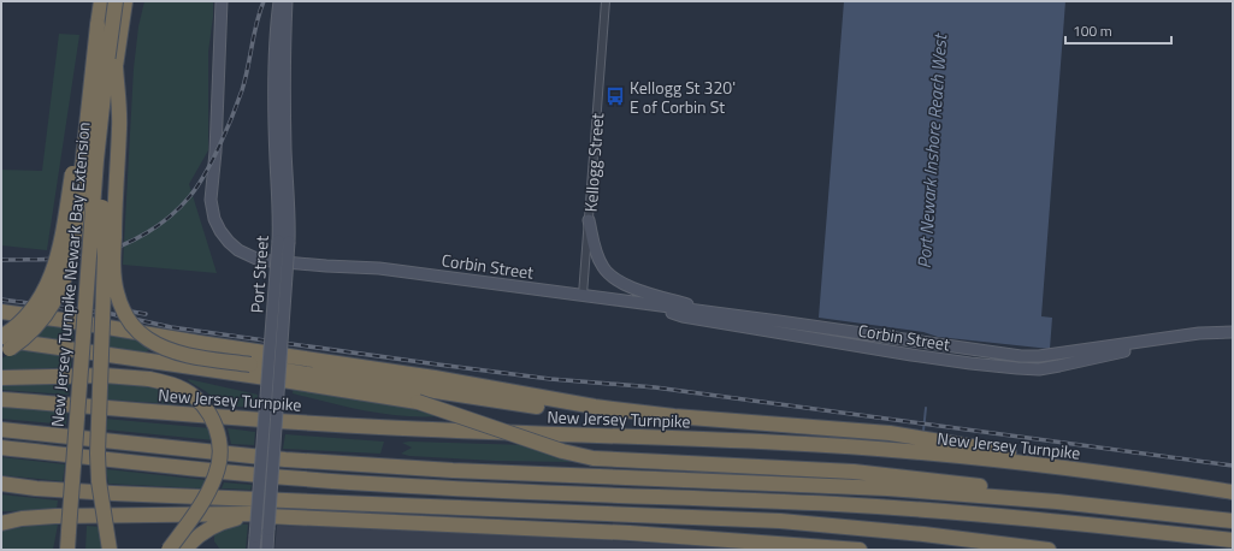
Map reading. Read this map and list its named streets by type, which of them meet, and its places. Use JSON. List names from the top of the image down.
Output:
{
  "streets": {
    "highway": ["New Jersey Turnpike Newark Bay Extension", "New Jersey Turnpike"],
    "main road": ["Corbin Street", "Port Street"],
    "street": ["Kellogg Street"]
  },
  "crossings": [
    ["Kellogg Street", "Corbin Street"]
  ],
  "water": ["Port Newark Inshore Reach West"],
  "places": {
    "bus stop": ["Kellogg St 320' E of Corbin St"]
  },
  "scale_bar": "100 m"
}
